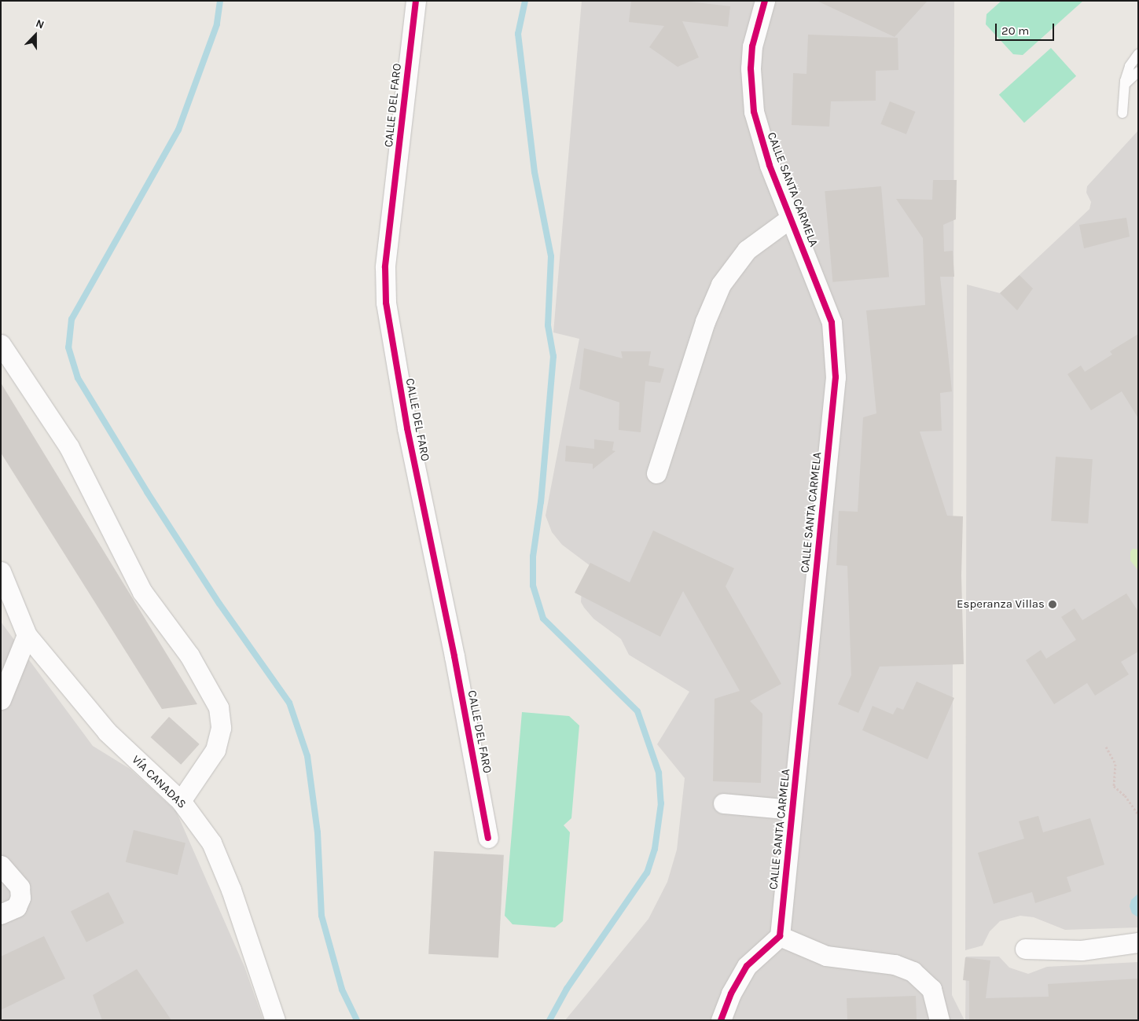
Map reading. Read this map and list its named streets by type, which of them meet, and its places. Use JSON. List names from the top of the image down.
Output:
{
  "streets": {
    "street": ["CALLE DEL FARO", "CALLE SANTA CARMELA", "VÍA CANADAS"]
  },
  "places": ["Esperanza Villas"],
  "scale_bar": "20 m",
  "north": "top"
}
